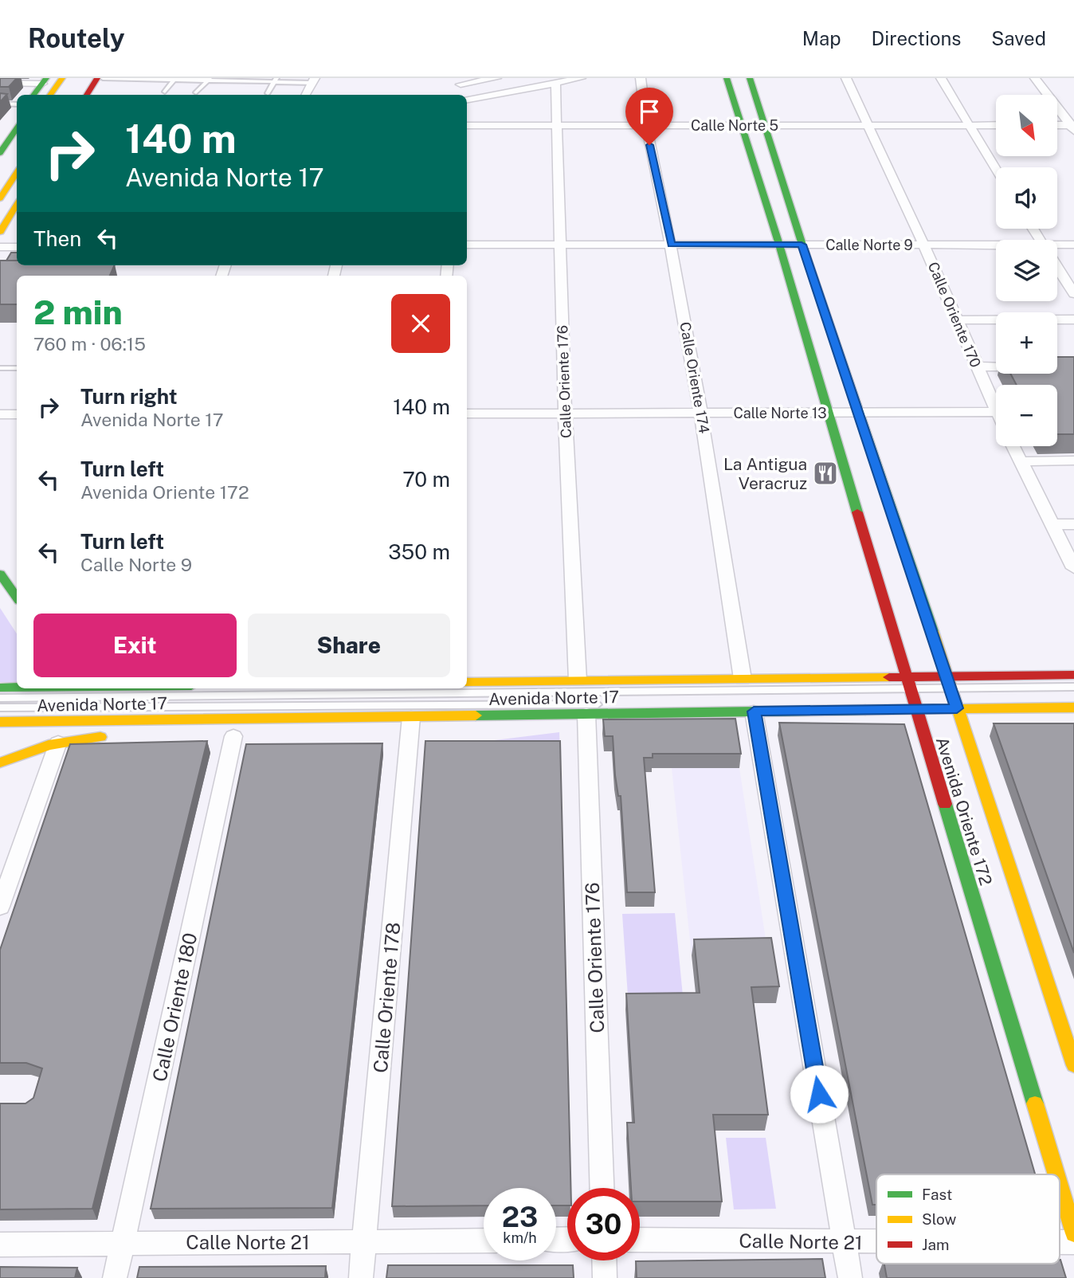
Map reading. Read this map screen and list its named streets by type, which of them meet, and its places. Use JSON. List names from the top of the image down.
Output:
{
  "streets": {
    "main road": ["Avenida Norte 17", "Avenida Oriente 172"],
    "street": [
      "Calle Norte 5",
      "Calle Norte 9",
      "Calle Oriente 170",
      "Calle Oriente 174",
      "Calle Oriente 176",
      "Calle Norte 13",
      "Calle Oriente 178",
      "Calle Oriente 180",
      "Calle Norte 21"
    ]
  },
  "crossings": [
    ["Calle Norte 5", "Calle Oriente 170"],
    ["Calle Norte 5", "Calle Oriente 174"],
    ["Calle Norte 5", "Calle Oriente 176"],
    ["Calle Norte 5", "Avenida Oriente 172"],
    ["Calle Norte 9", "Calle Oriente 170"],
    ["Calle Norte 9", "Calle Oriente 174"],
    ["Calle Norte 9", "Calle Oriente 176"],
    ["Calle Norte 9", "Avenida Oriente 172"],
    ["Calle Oriente 170", "Calle Norte 13"],
    ["Calle Oriente 174", "Calle Norte 13"],
    ["Calle Oriente 174", "Avenida Norte 17"],
    ["Calle Oriente 176", "Calle Norte 13"],
    ["Calle Oriente 176", "Avenida Norte 17"],
    ["Calle Norte 13", "Avenida Oriente 172"],
    ["Avenida Norte 17", "Avenida Oriente 172"],
    ["Avenida Norte 17", "Calle Oriente 178"],
    ["Calle Oriente 178", "Calle Norte 21"],
    ["Calle Oriente 180", "Calle Norte 21"]
  ],
  "places": {
    "restaurant": ["La Antigua Veracruz"]
  },
  "legend": ["Fast", "Slow", "Jam"],
  "north": "bottom right",
  "page": {
    "header": "Routely",
    "nav": ["Map", "Directions", "Saved"],
    "map_buttons": ["+", "−"],
    "turn": ["140 m", "Avenida Norte 17"],
    "then": "Then",
    "heading": ["2 min", "760 m · 06:15"],
    "list": [
      {
        "name": "Turn right",
        "note": "Avenida Norte 17",
        "value": "140 m"
      },
      {
        "name": "Turn left",
        "note": "Avenida Oriente 172",
        "value": "70 m"
      },
      {
        "name": "Turn left",
        "note": "Calle Norte 9",
        "value": "350 m"
      }
    ],
    "buttons": ["Exit", "Share"],
    "speed": "23 km/h",
    "limit": "30"
  }
}
